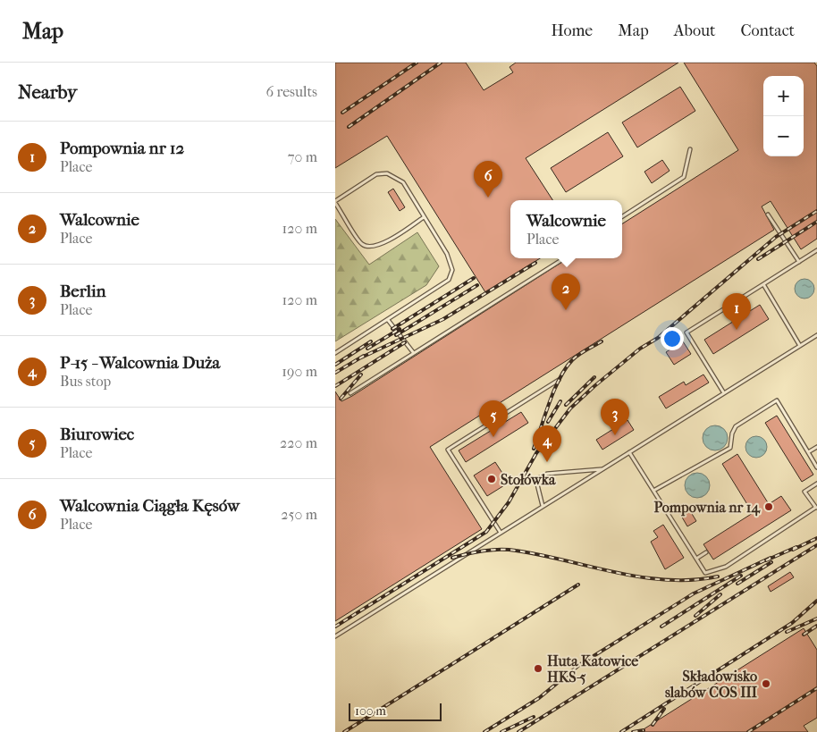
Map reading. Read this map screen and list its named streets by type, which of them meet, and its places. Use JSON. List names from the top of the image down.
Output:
{
  "places": [
    "Stołówka",
    "Pompownia nr 14",
    "Huta Katowice HKS-5",
    "Składowisko slabów COS III"
  ],
  "scale_bar": "100 m",
  "page": {
    "header": "Map",
    "nav": [
      "Home",
      "Map",
      "About",
      "Contact"
    ],
    "heading": ["Nearby", "6 results"],
    "map_buttons": ["+", "−"],
    "list": [
      {
        "mark": "1",
        "name": "Pompownia nr 12",
        "note": "Place",
        "value": "70 m"
      },
      {
        "mark": "2",
        "name": "Walcownie",
        "note": "Place",
        "value": "120 m"
      },
      {
        "mark": "3",
        "name": "Berlin",
        "note": "Place",
        "value": "120 m"
      },
      {
        "mark": "4",
        "name": "P-15 - Walcownia Duża",
        "note": "Bus stop",
        "value": "190 m"
      },
      {
        "mark": "5",
        "name": "Biurowiec",
        "note": "Place",
        "value": "220 m"
      },
      {
        "mark": "6",
        "name": "Walcownia Ciągła Kęsów",
        "note": "Place",
        "value": "250 m"
      }
    ],
    "pins": [
      "6",
      "2",
      "1",
      "3",
      "5",
      "4"
    ],
    "popup": ["Walcownie", "Place"],
    "scale": "100 m"
  }
}
